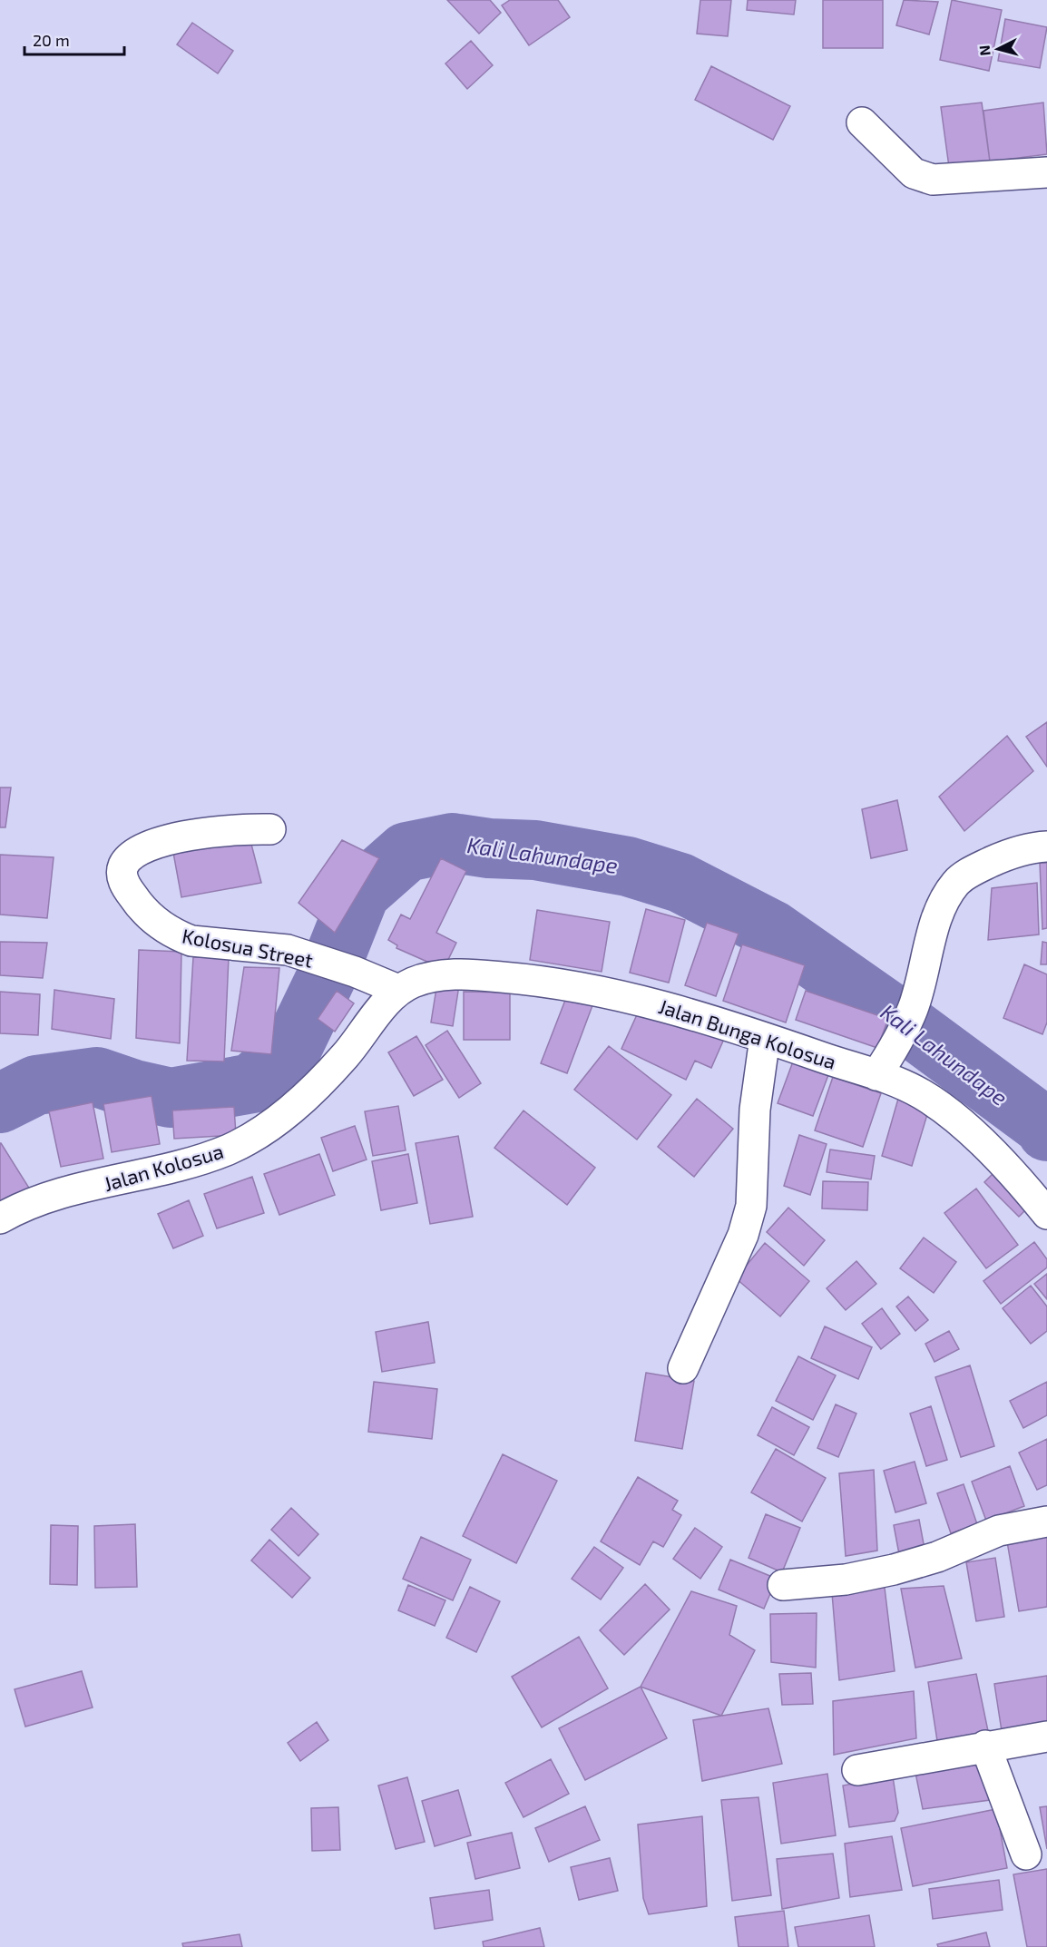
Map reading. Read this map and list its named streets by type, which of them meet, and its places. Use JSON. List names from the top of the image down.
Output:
{
  "streets": {
    "street": ["Kolosua Street", "Jalan Bunga Kolosua", "Jalan Kolosua"]
  },
  "crossings": [
    ["Kolosua Street", "Jalan Bunga Kolosua"],
    ["Kolosua Street", "Jalan Kolosua"],
    ["Jalan Bunga Kolosua", "Jalan Kolosua"]
  ],
  "water": ["Kali Lahundape"],
  "scale_bar": "20 m",
  "north": "left"
}
